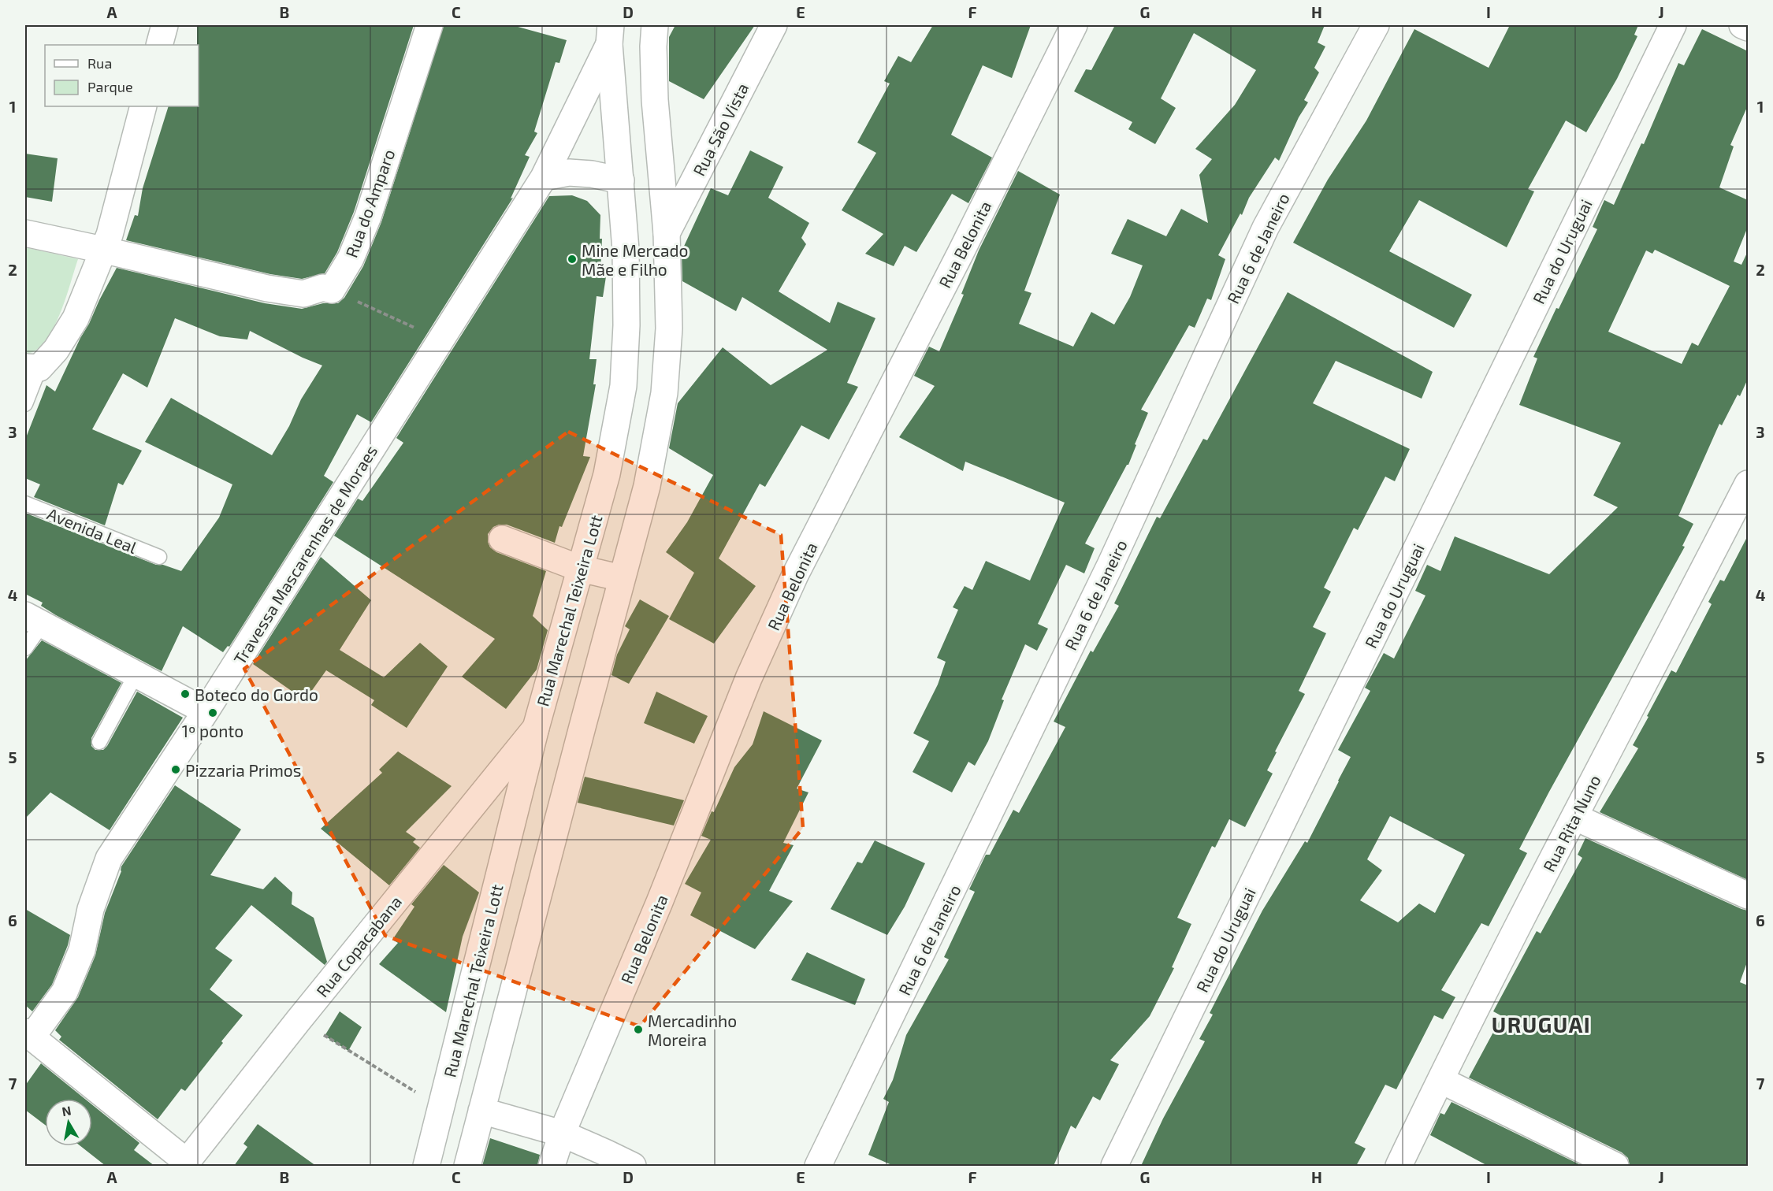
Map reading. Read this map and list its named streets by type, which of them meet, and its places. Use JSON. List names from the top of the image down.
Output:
{
  "streets": {
    "street": [
      "Rua São Vista",
      "Rua do Amparo",
      "Rua Belonita",
      "Rua 6 de Janeiro",
      "Rua do Uruguai",
      "Travessa Mascarenhas de Moraes",
      "Rua Marechal Teixeira Lott",
      "Rua Rita Nuno",
      "Rua Copacabana"
    ],
    "lane": ["Avenida Leal"]
  },
  "crossings": [
    ["Travessa Mascarenhas de Moraes", "Rua Marechal Teixeira Lott"],
    ["Rua Marechal Teixeira Lott", "Rua Copacabana"]
  ],
  "districts": ["URUGUAI"],
  "places": [
    "Mine Mercado Mãe e Filho",
    "Boteco do Gordo",
    "1º ponto",
    "Pizzaria Primos",
    "Mercadinho Moreira"
  ],
  "legend": ["Rua", "Parque"],
  "north": "top",
  "grid": {
    "columns": [
      "A",
      "B",
      "C",
      "D",
      "E",
      "F",
      "G",
      "H",
      "I",
      "J"
    ],
    "rows": [
      "1",
      "2",
      "3",
      "4",
      "5",
      "6",
      "7"
    ]
  }
}
